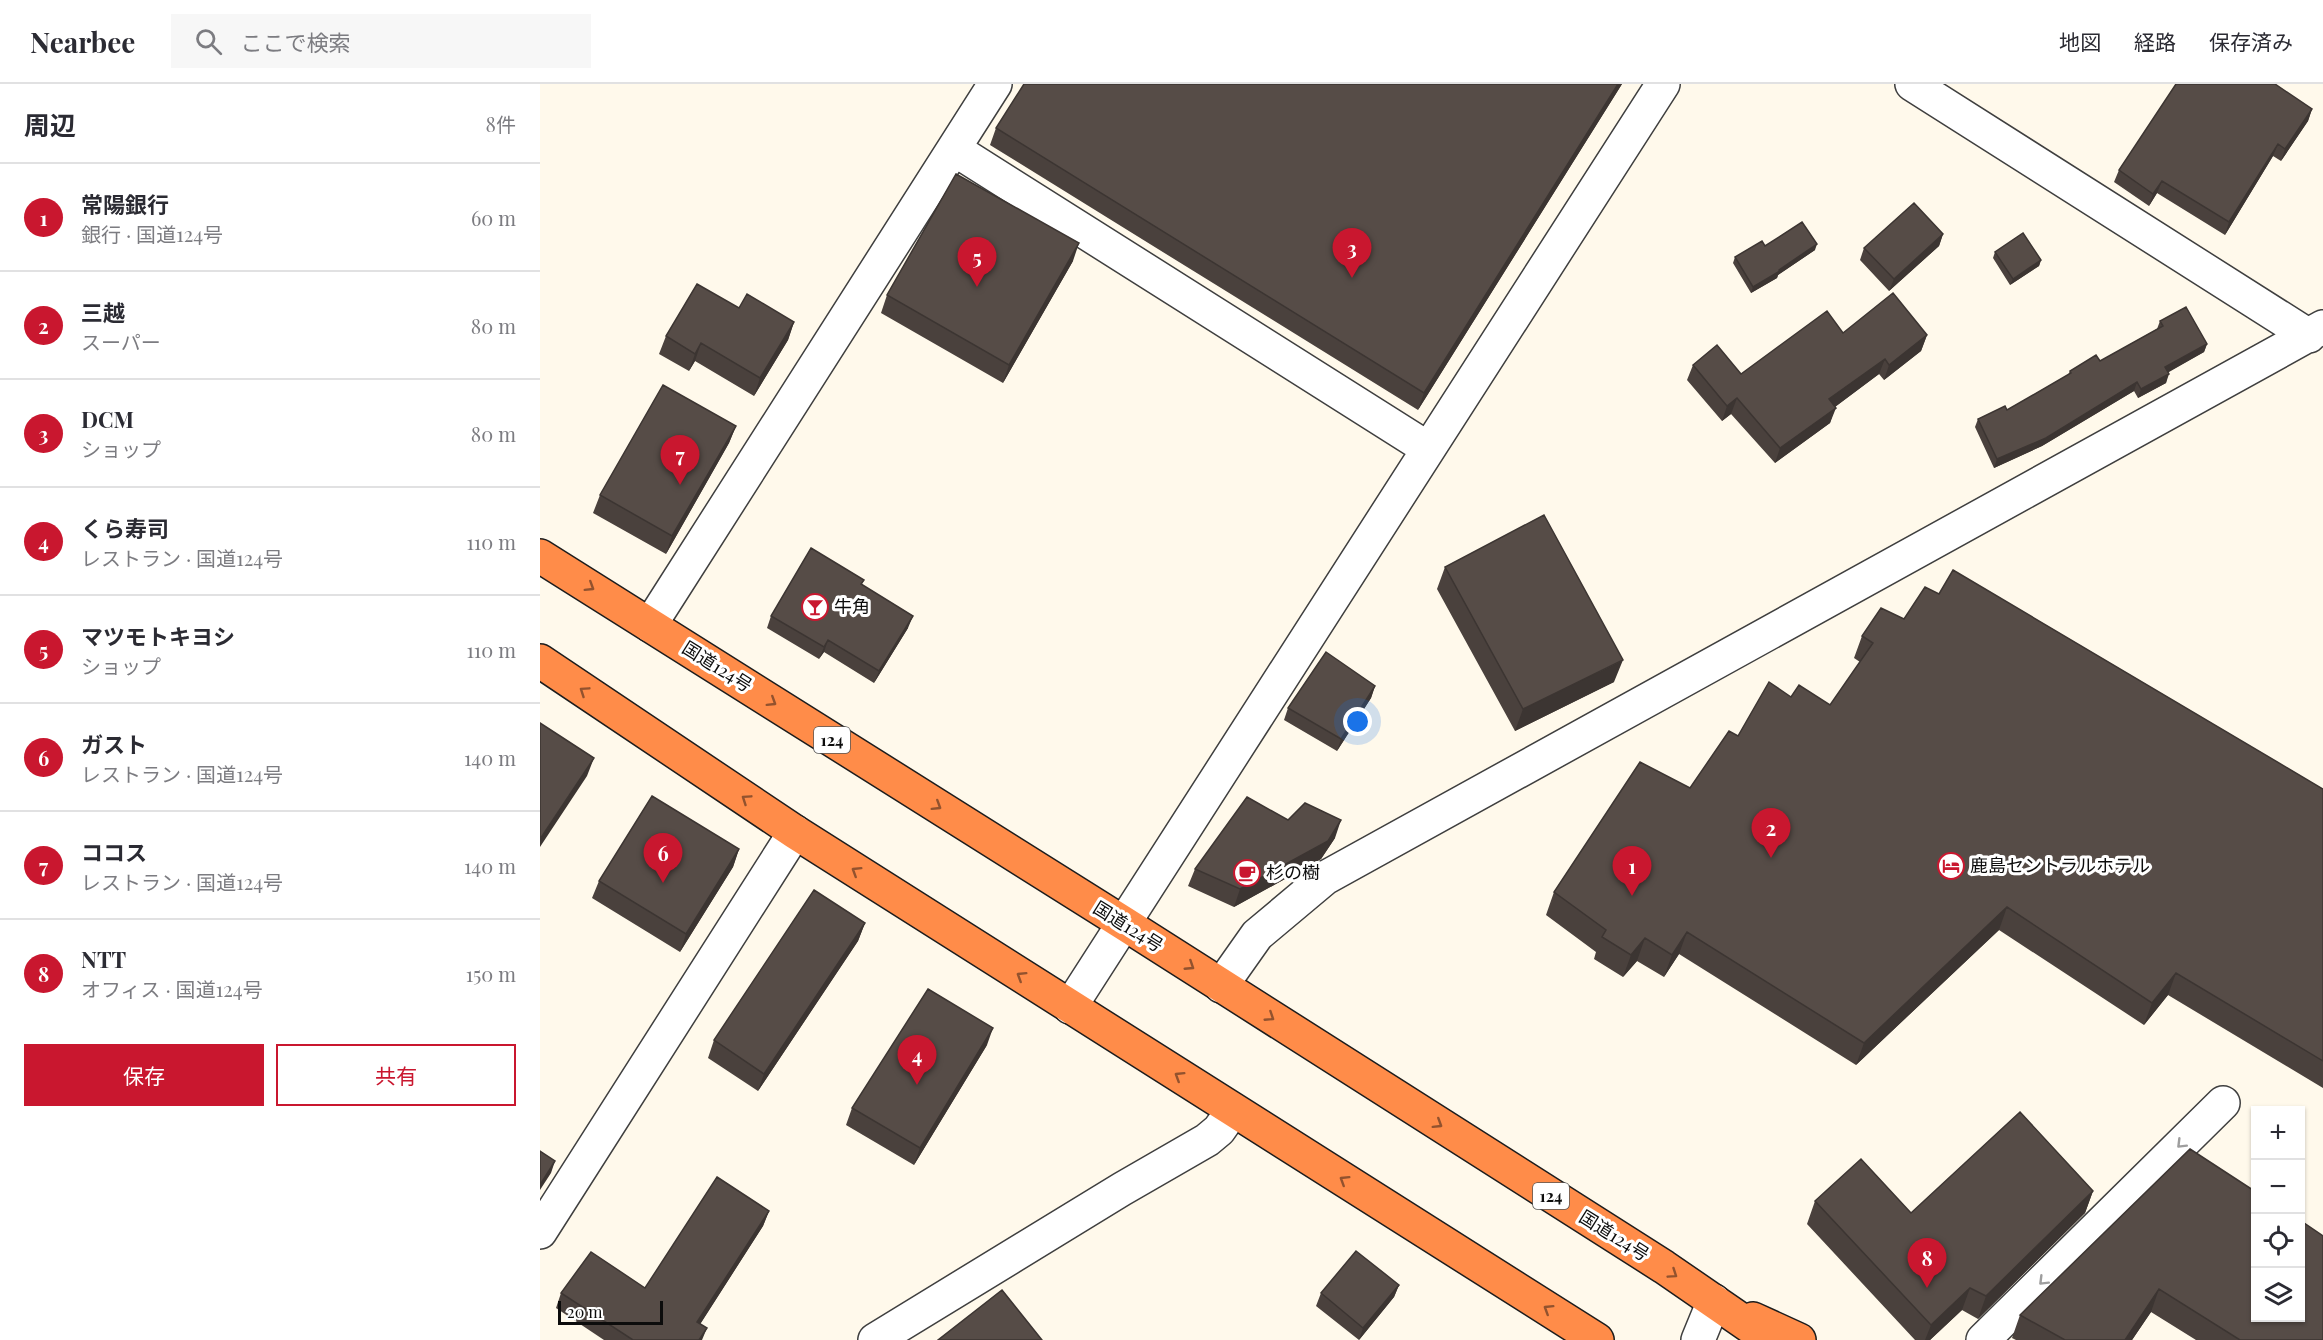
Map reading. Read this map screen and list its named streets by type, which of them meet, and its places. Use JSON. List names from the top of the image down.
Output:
{
  "streets": {
    "highway": ["国道124号", "124"]
  },
  "places": {
    "bar": ["牛角"],
    "hotel": ["鹿島セントラルホテル"],
    "cafe": ["杉の樹"]
  },
  "scale_bar": "20 m",
  "page": {
    "header": "Nearbee",
    "search": "ここで検索",
    "nav": ["地図", "経路", "保存済み"],
    "heading": ["周辺", "8件"],
    "list": [
      {
        "mark": "1",
        "name": "常陽銀行",
        "note": "銀行 · 国道124号",
        "value": "60 m"
      },
      {
        "mark": "2",
        "name": "三越",
        "note": "スーパー",
        "value": "80 m"
      },
      {
        "mark": "3",
        "name": "DCM",
        "note": "ショップ",
        "value": "80 m"
      },
      {
        "mark": "4",
        "name": "くら寿司",
        "note": "レストラン · 国道124号",
        "value": "110 m"
      },
      {
        "mark": "5",
        "name": "マツモトキヨシ",
        "note": "ショップ",
        "value": "110 m"
      },
      {
        "mark": "6",
        "name": "ガスト",
        "note": "レストラン · 国道124号",
        "value": "140 m"
      },
      {
        "mark": "7",
        "name": "ココス",
        "note": "レストラン · 国道124号",
        "value": "140 m"
      },
      {
        "mark": "8",
        "name": "NTT",
        "note": "オフィス · 国道124号",
        "value": "150 m"
      }
    ],
    "pins": [
      "3",
      "5",
      "7",
      "2",
      "6",
      "1",
      "4",
      "8"
    ],
    "buttons": ["保存", "共有"],
    "map_buttons": ["+", "−"],
    "scale": "20 m"
  }
}
